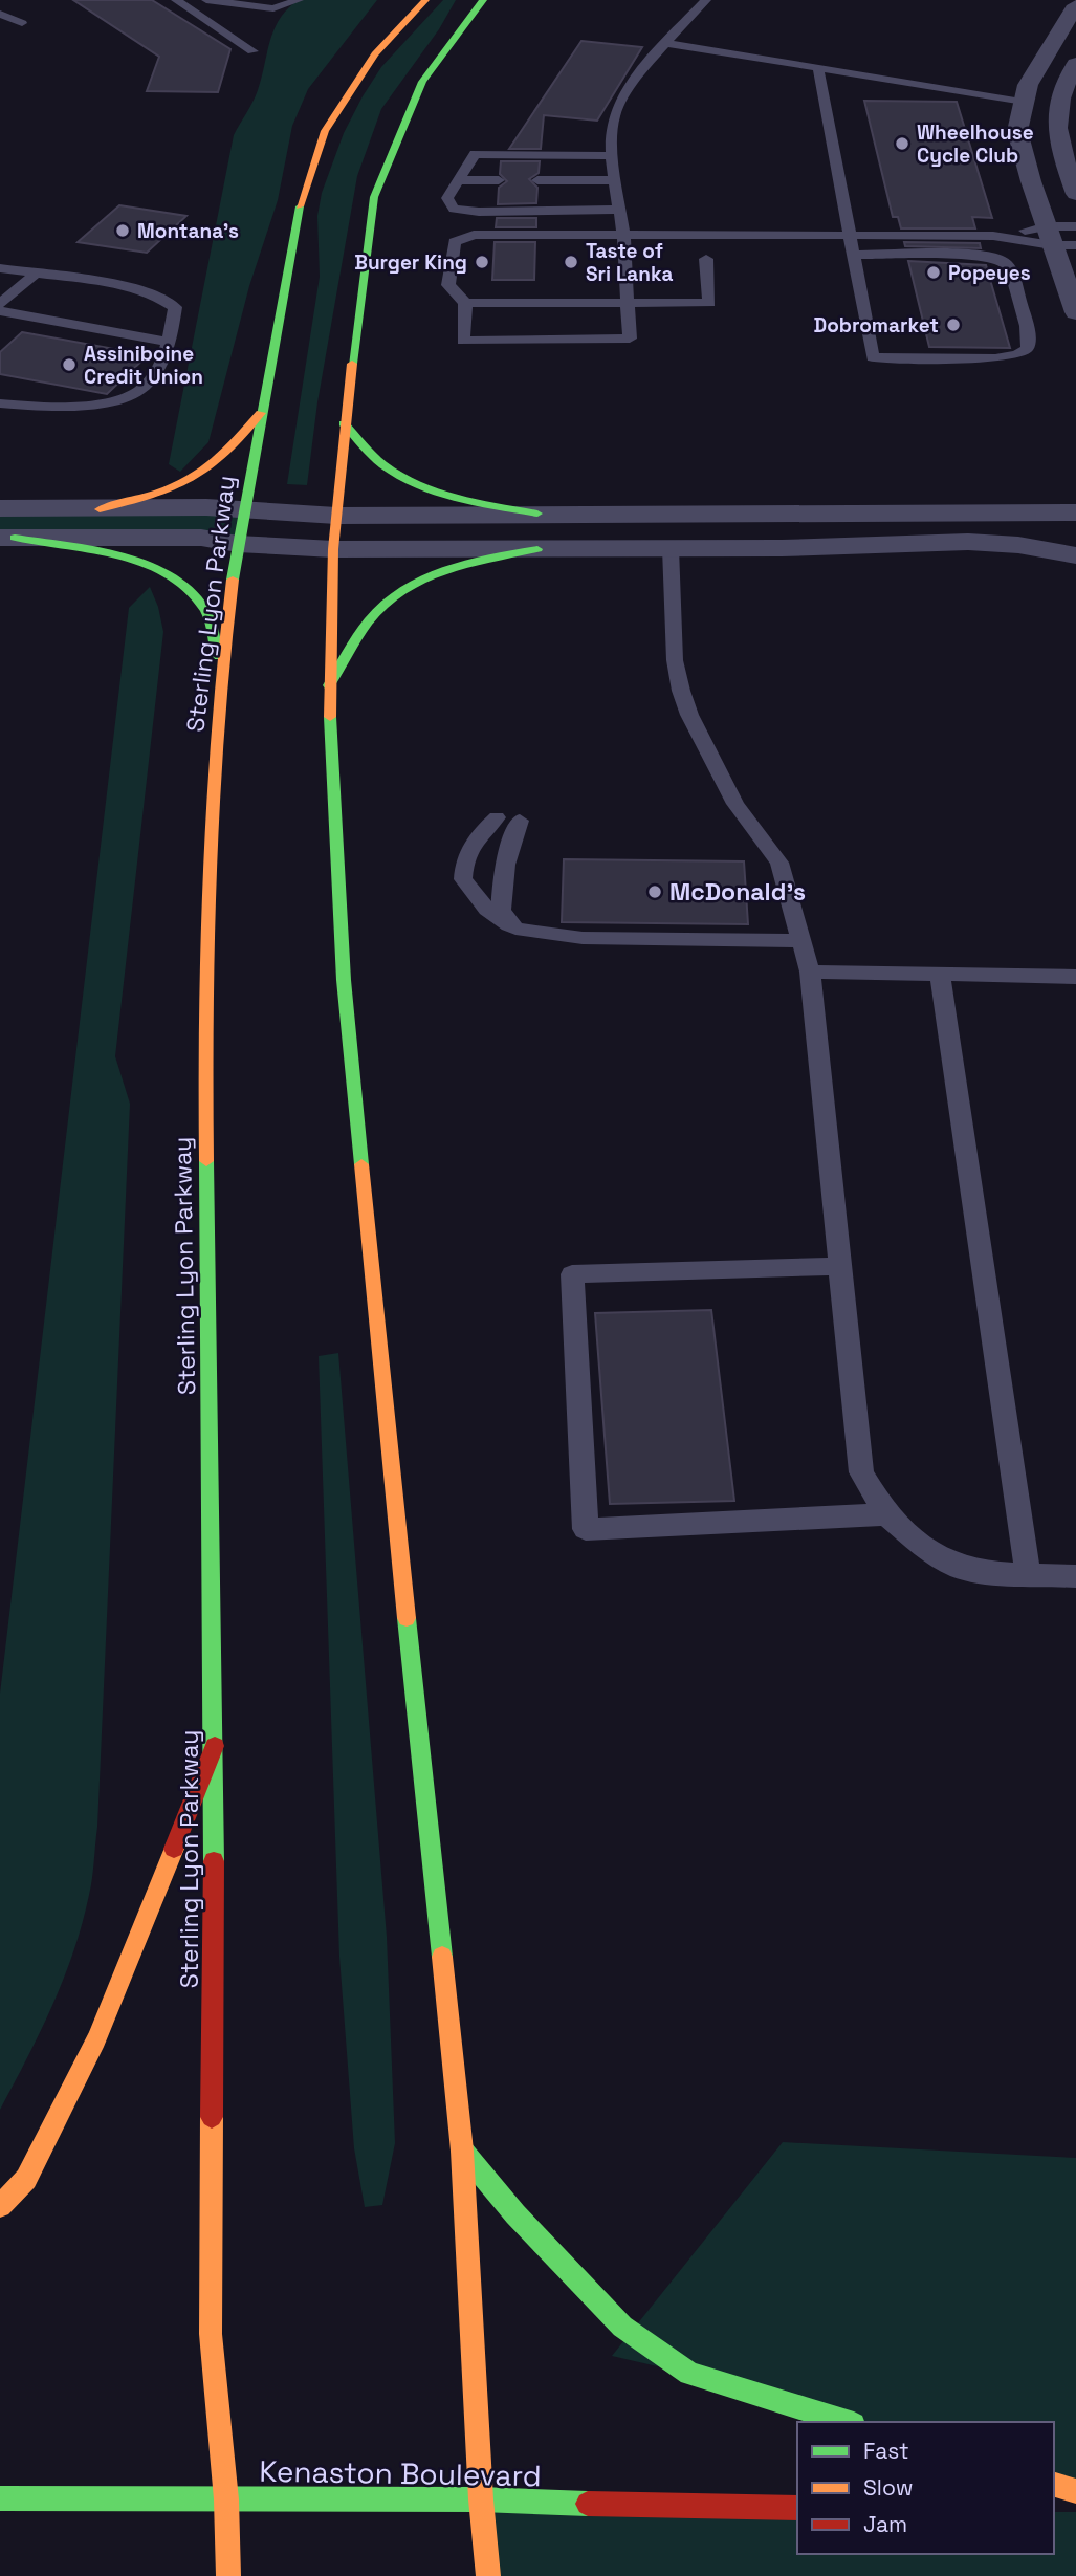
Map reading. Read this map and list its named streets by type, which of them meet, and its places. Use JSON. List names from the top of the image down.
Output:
{
  "streets": {
    "main road": ["Sterling Lyon Parkway", "Kenaston Boulevard"]
  },
  "crossings": [
    ["Sterling Lyon Parkway", "Kenaston Boulevard"]
  ],
  "places": [
    "Wheelhouse Cycle Club",
    "Montana's",
    "Burger King",
    "Taste of Sri Lanka",
    "Popeyes",
    "Dobromarket",
    "Assiniboine Credit Union",
    "McDonald's"
  ],
  "legend": ["Fast", "Slow", "Jam"]
}
